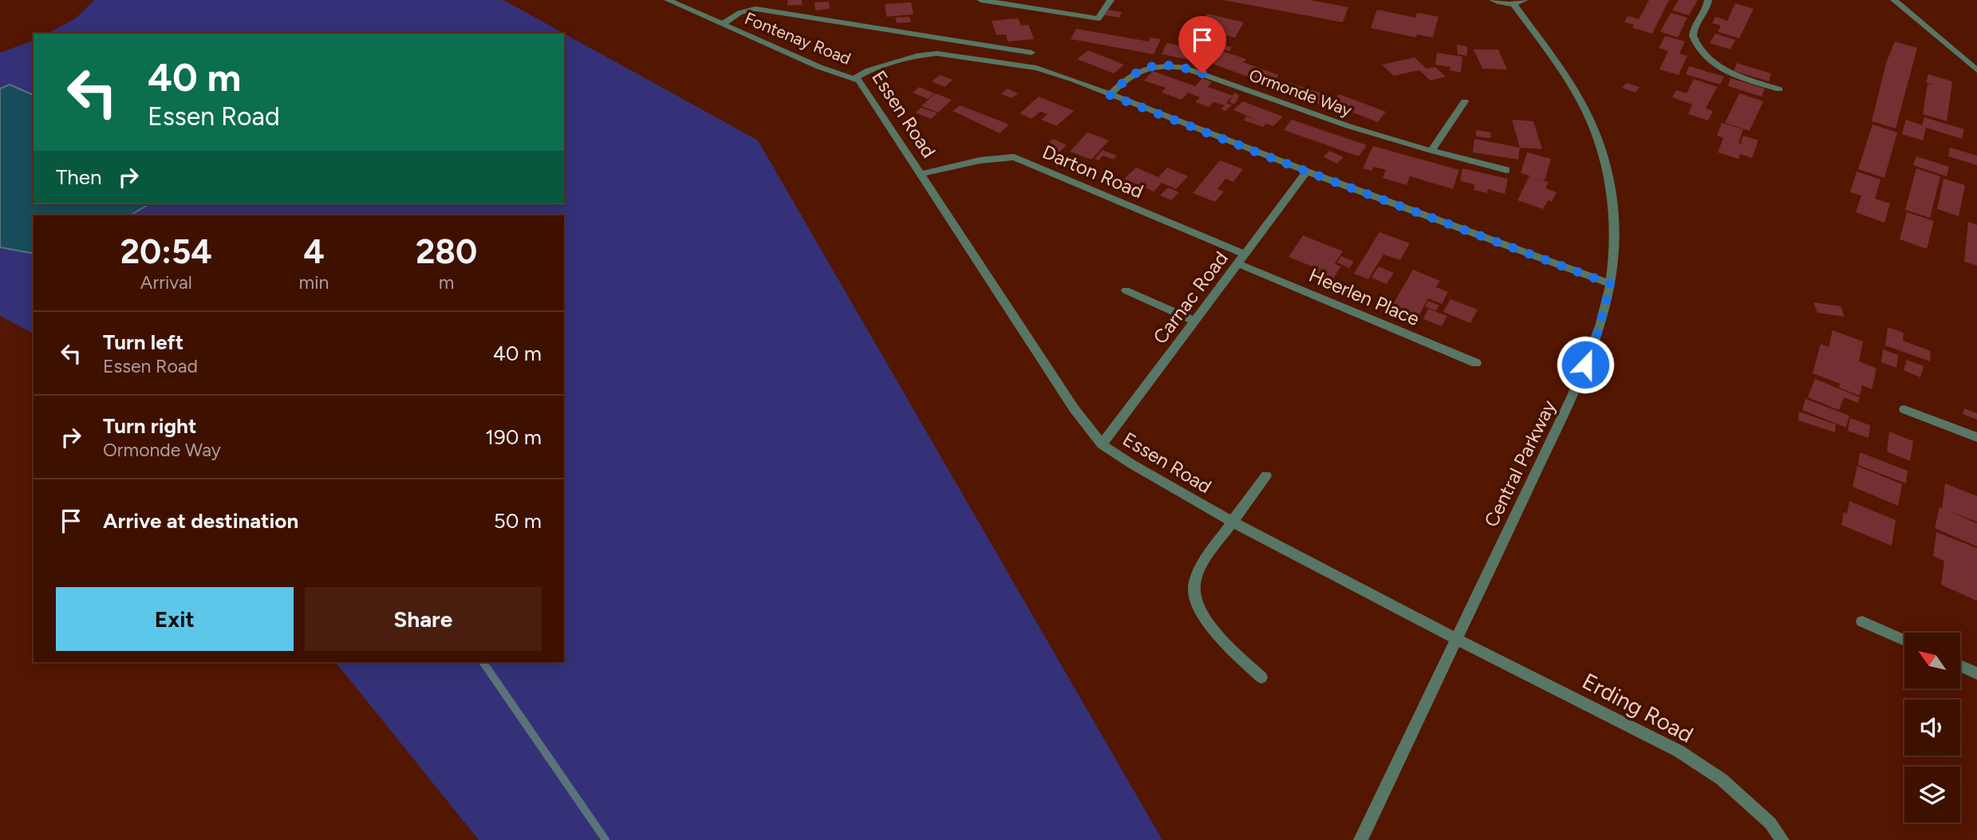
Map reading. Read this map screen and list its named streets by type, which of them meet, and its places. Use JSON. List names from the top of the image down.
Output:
{
  "streets": {
    "street": [
      "Fontenay Road",
      "Ormonde Way",
      "Essen Road",
      "Darton Road",
      "Heerlen Place",
      "Carnac Road",
      "Central Parkway",
      "Erding Road"
    ]
  },
  "crossings": [
    ["Fontenay Road", "Essen Road"],
    ["Ormonde Way", "Essen Road"],
    ["Essen Road", "Darton Road"],
    ["Essen Road", "Carnac Road"],
    ["Essen Road", "Central Parkway"],
    ["Essen Road", "Erding Road"],
    ["Darton Road", "Carnac Road"],
    ["Heerlen Place", "Carnac Road"],
    ["Central Parkway", "Erding Road"]
  ],
  "north": "top left",
  "page": {
    "turn": ["40 m", "Essen Road"],
    "then": "Then",
    "eta": [
      "20:54",
      "Arrival",
      "4",
      "min",
      "280",
      "m"
    ],
    "list": [
      {
        "name": "Turn left",
        "note": "Essen Road",
        "value": "40 m"
      },
      {
        "name": "Turn right",
        "note": "Ormonde Way",
        "value": "190 m"
      },
      {
        "name": "Arrive at destination",
        "value": "50 m"
      }
    ],
    "buttons": ["Exit", "Share"]
  }
}
